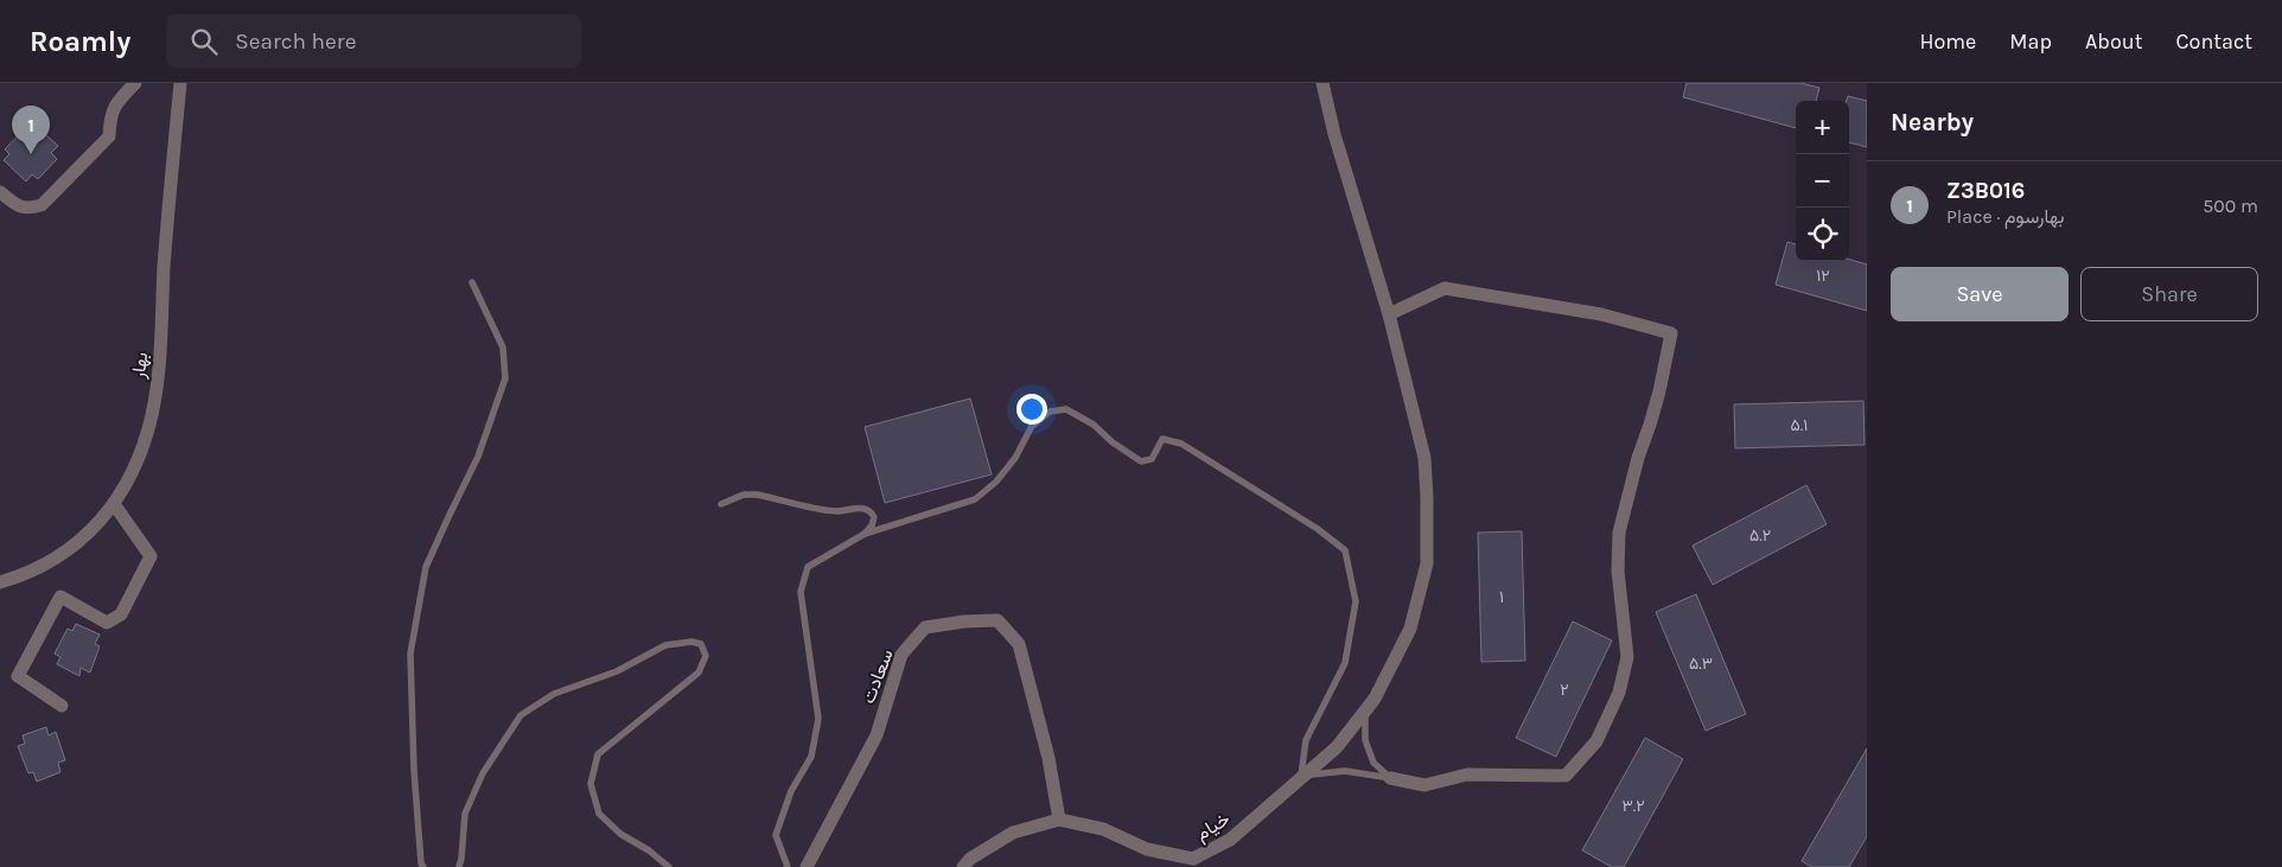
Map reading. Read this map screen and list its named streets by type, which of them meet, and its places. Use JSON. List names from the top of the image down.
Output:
{
  "streets": {
    "street": ["بهار", "سعادت", "خیام"]
  },
  "crossings": [
    ["سعادت", "خیام"]
  ],
  "house_numbers": [
    "۱۲",
    "۵.۱",
    "۵.۲",
    "۱",
    "۵.۳",
    "۲",
    "۳.۲"
  ],
  "page": {
    "header": "Roamly",
    "search": "Search here",
    "nav": [
      "Home",
      "Map",
      "About",
      "Contact"
    ],
    "heading": "Nearby",
    "map_buttons": ["+", "−"],
    "pins": "1",
    "list": [
      {
        "mark": "1",
        "name": "Z3B016",
        "note": "Place · بهارسوم",
        "value": "500 m"
      }
    ],
    "buttons": ["Save", "Share"]
  }
}
